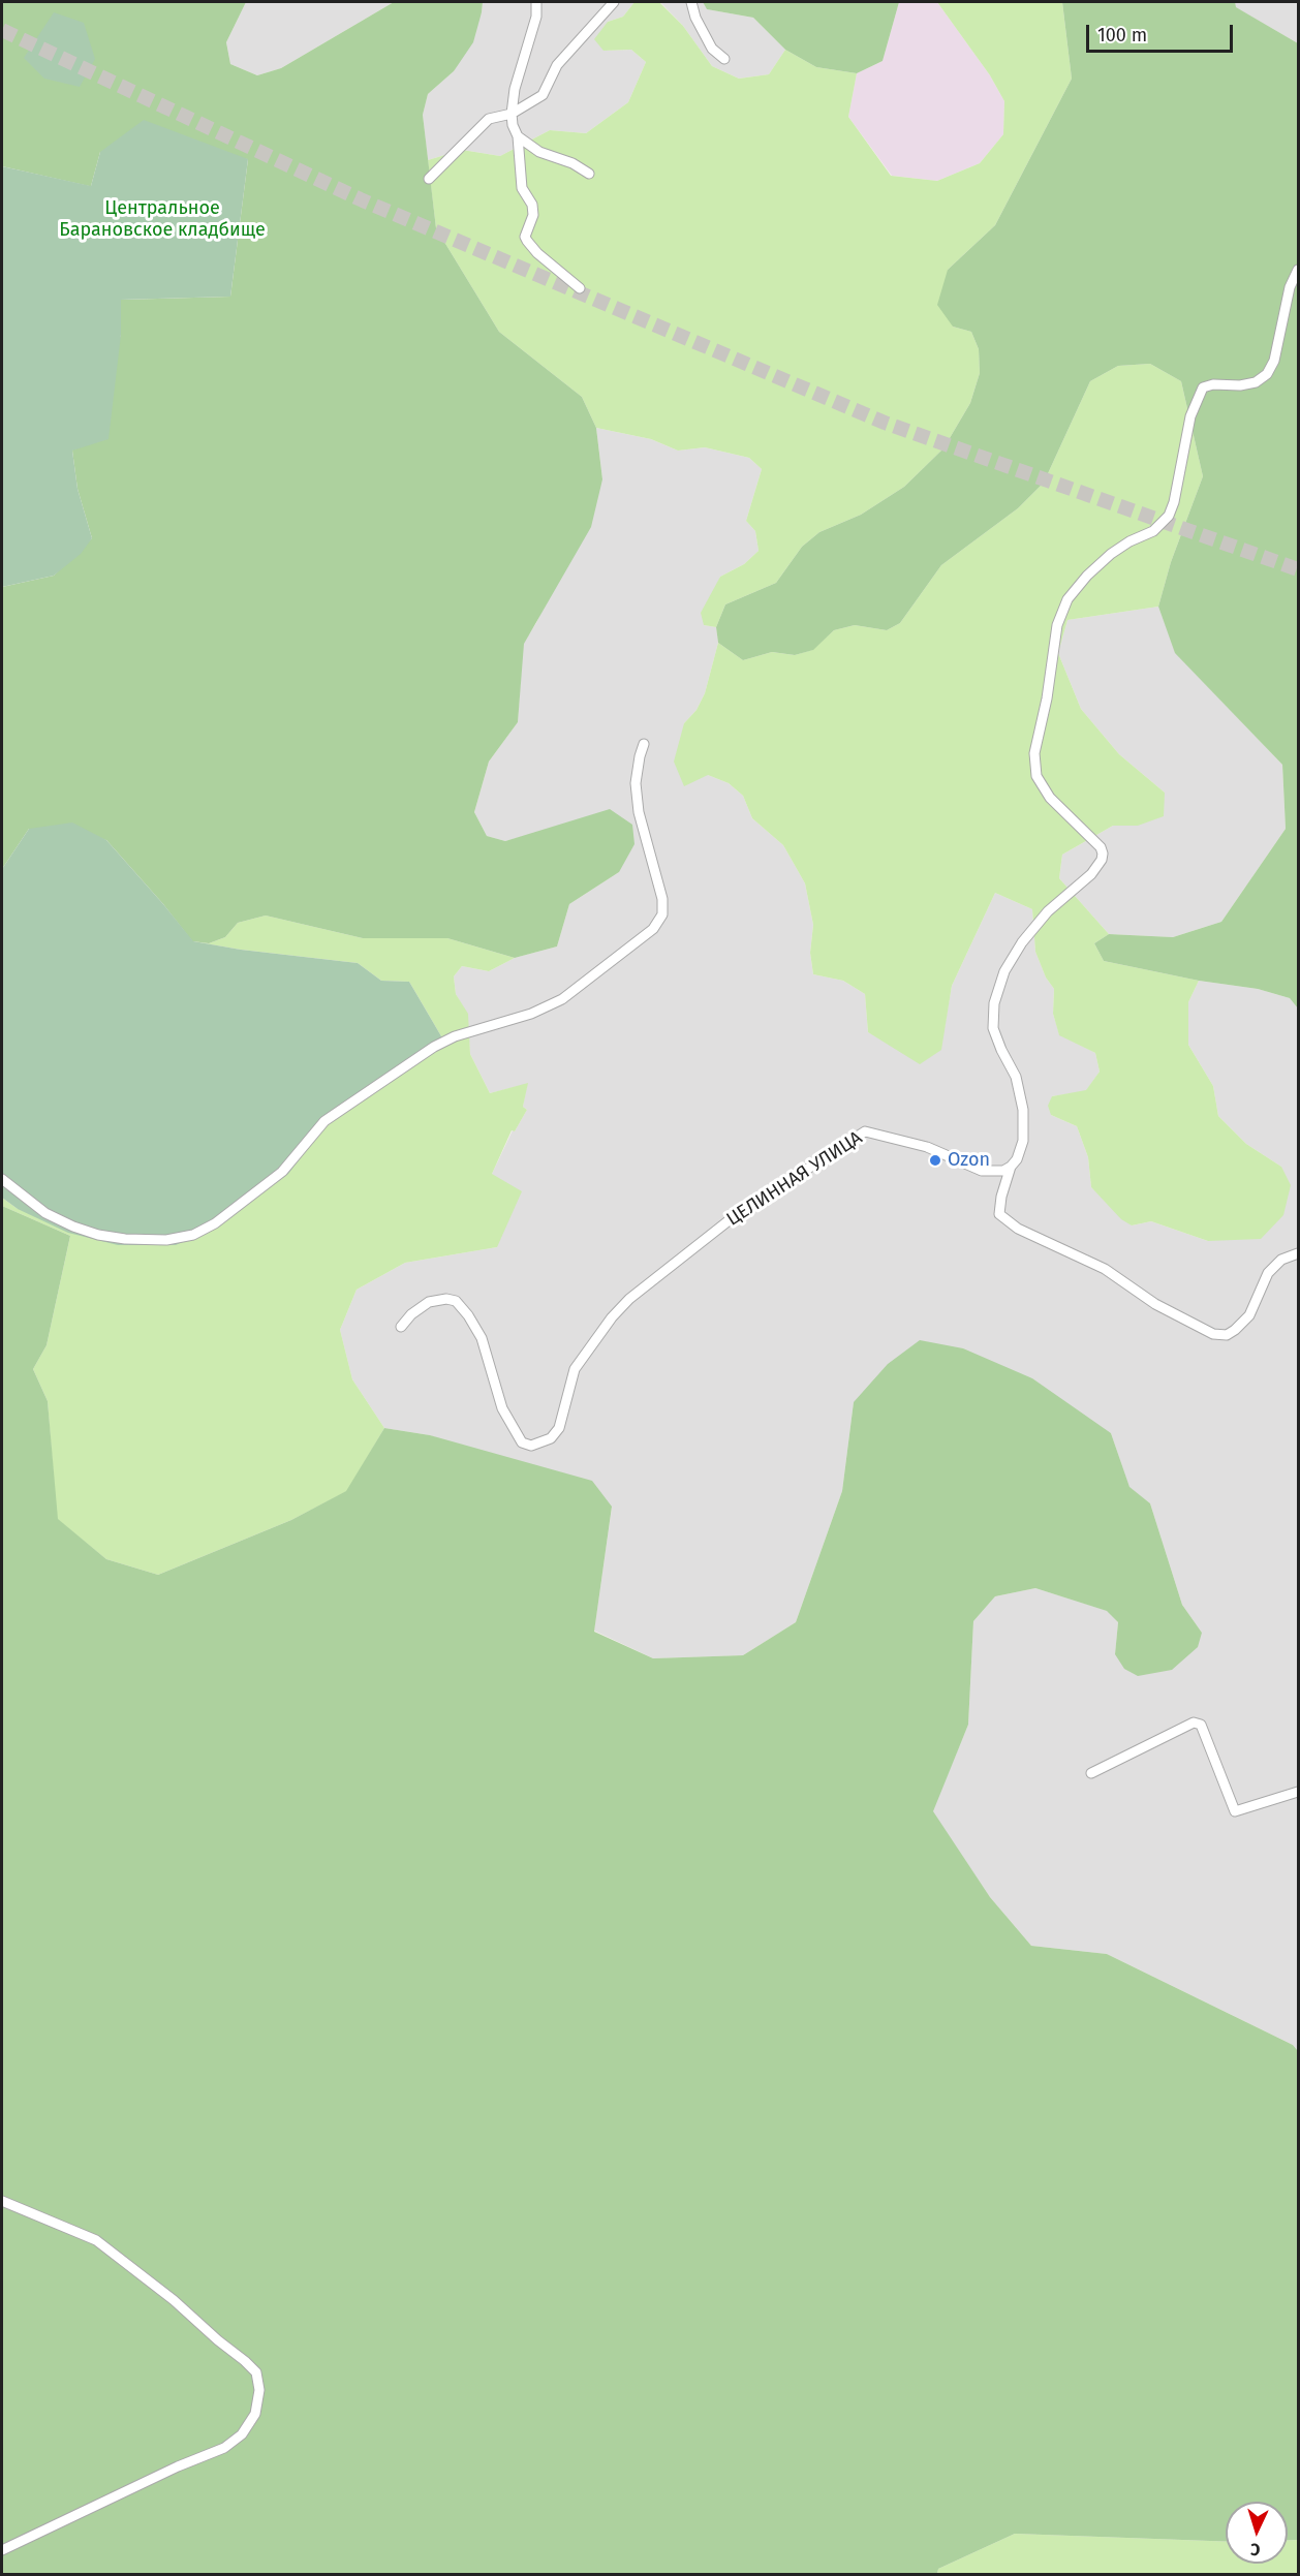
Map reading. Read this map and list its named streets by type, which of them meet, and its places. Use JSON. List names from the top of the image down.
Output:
{
  "streets": {
    "street": ["ЦЕЛИННАЯ УЛИЦА"]
  },
  "parks": ["Центральное Барановское кладбище"],
  "places": ["Ozon"],
  "scale_bar": "100 m",
  "north": "bottom"
}
